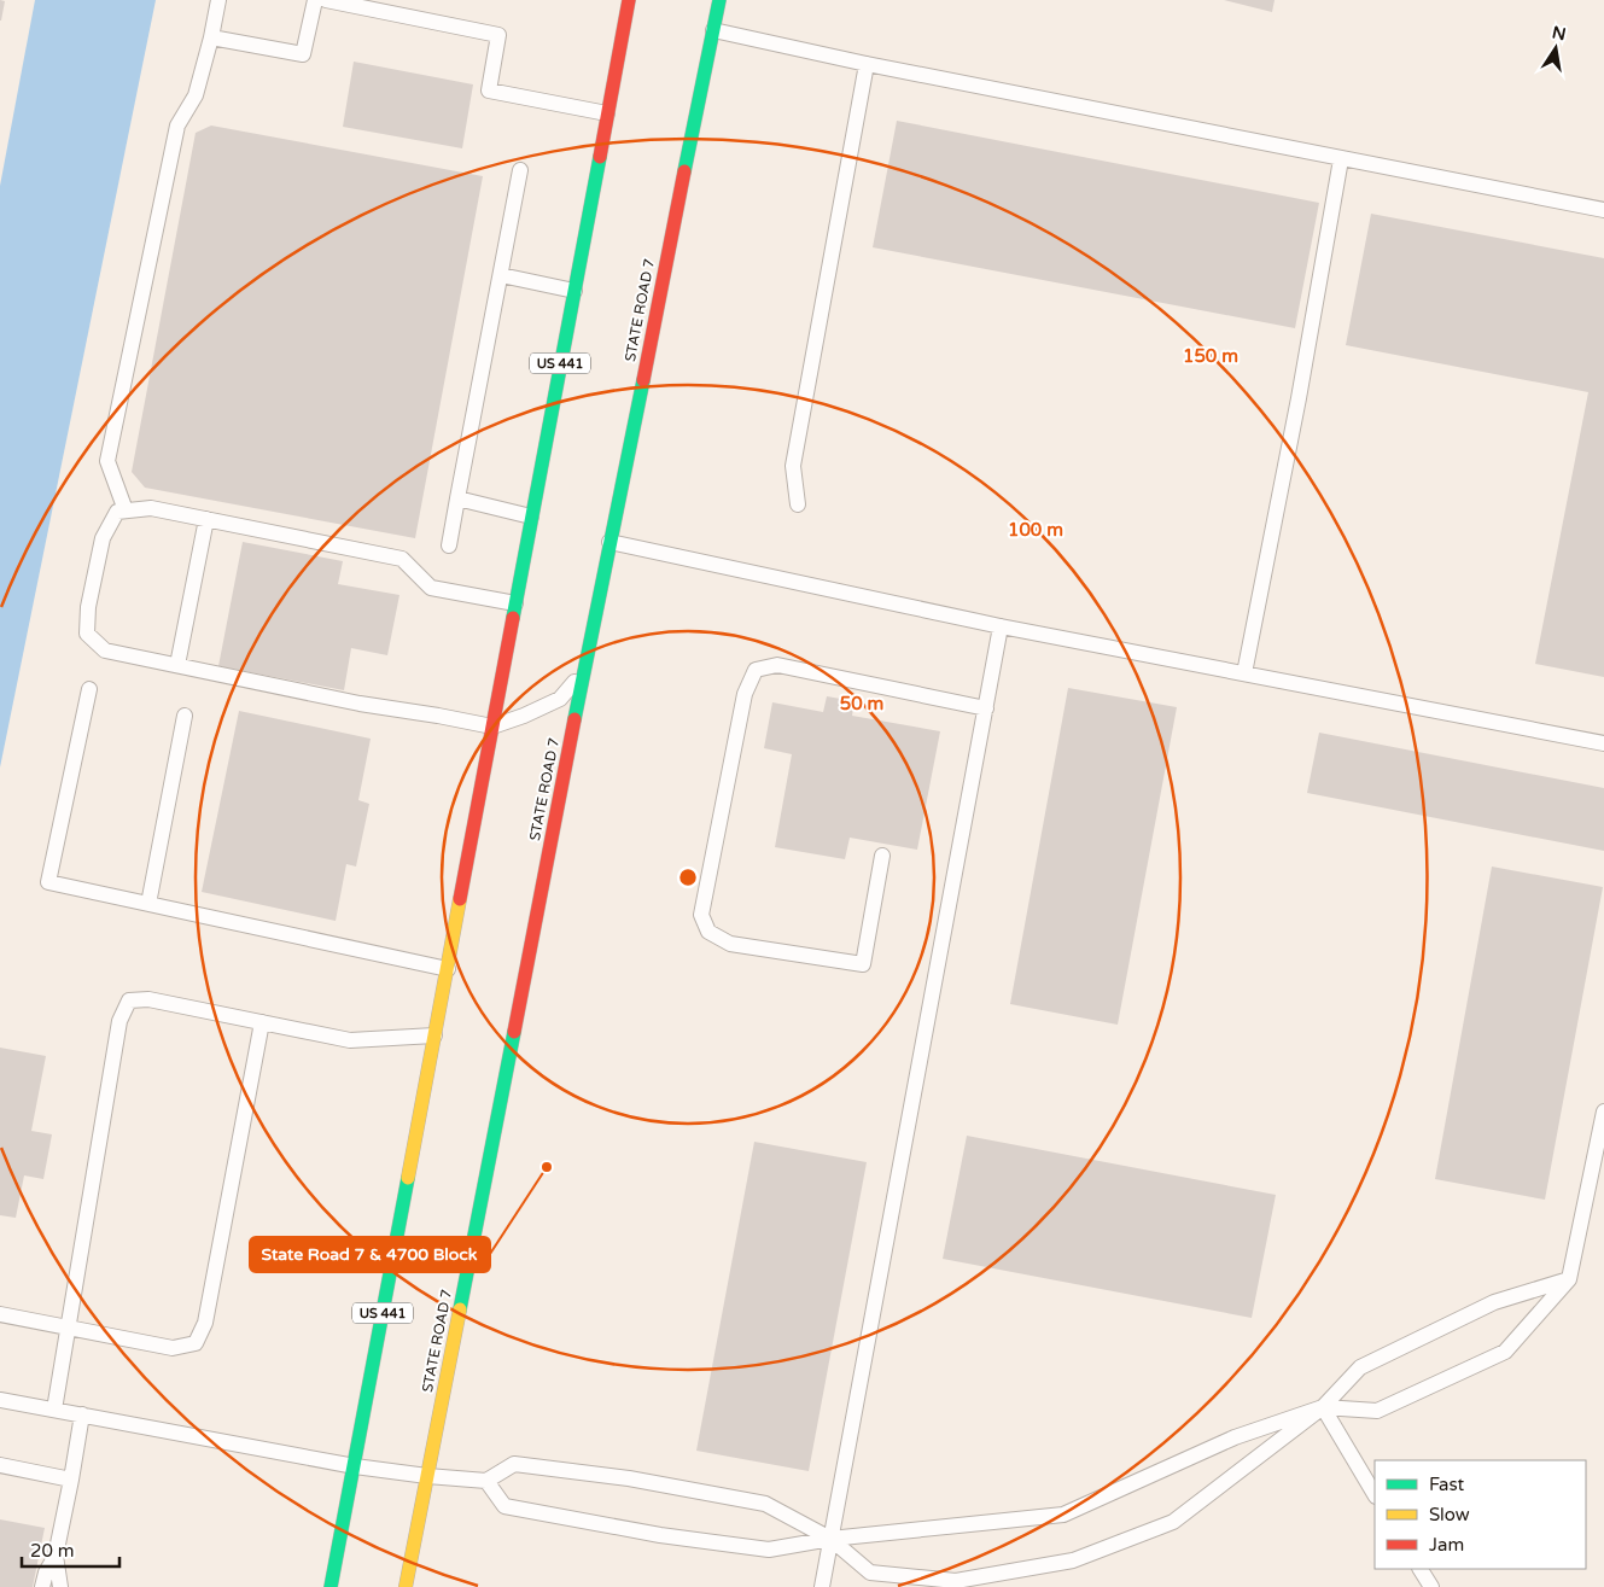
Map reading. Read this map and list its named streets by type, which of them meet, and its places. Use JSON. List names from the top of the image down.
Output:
{
  "streets": {
    "main road": ["STATE ROAD 7", "US 441"]
  },
  "places": ["State Road 7 & 4700 Block"],
  "legend": ["Fast", "Slow", "Jam"],
  "scale_bar": "20 m",
  "north": "top",
  "rings": ["150 m", "100 m", "50 m"]
}
